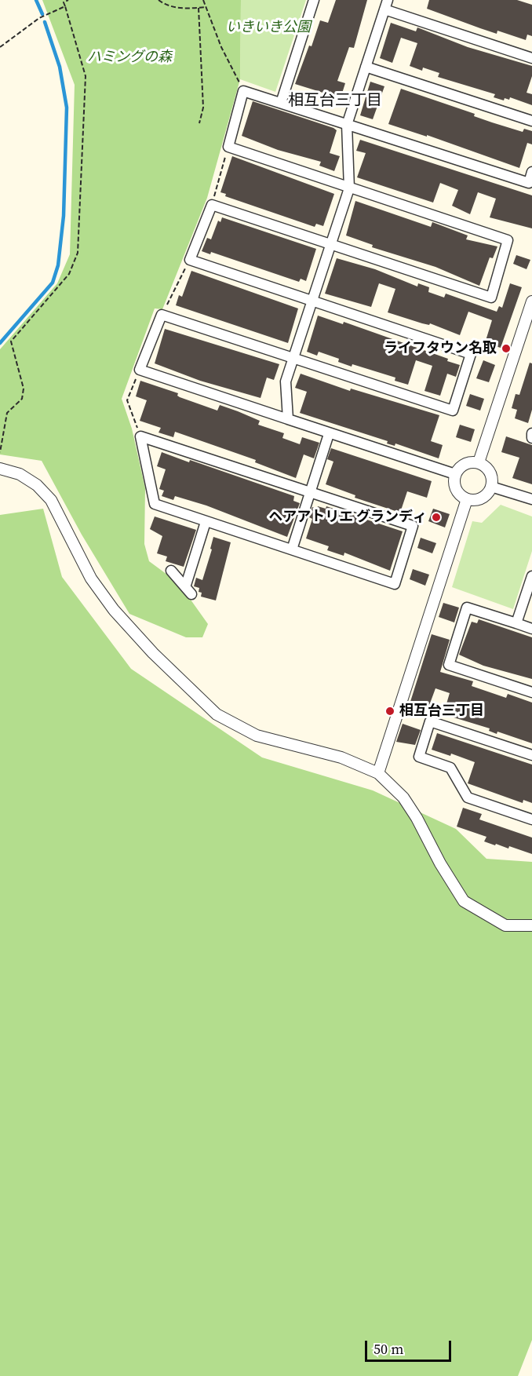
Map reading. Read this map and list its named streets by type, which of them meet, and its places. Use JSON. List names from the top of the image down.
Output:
{
  "districts": ["相互台三丁目"],
  "parks": ["いきいき公園", "ハミングの森"],
  "places": ["ライフタウン名取", "ヘアアトリエ グランディ", "相互台三丁目"],
  "scale_bar": "50 m"
}
